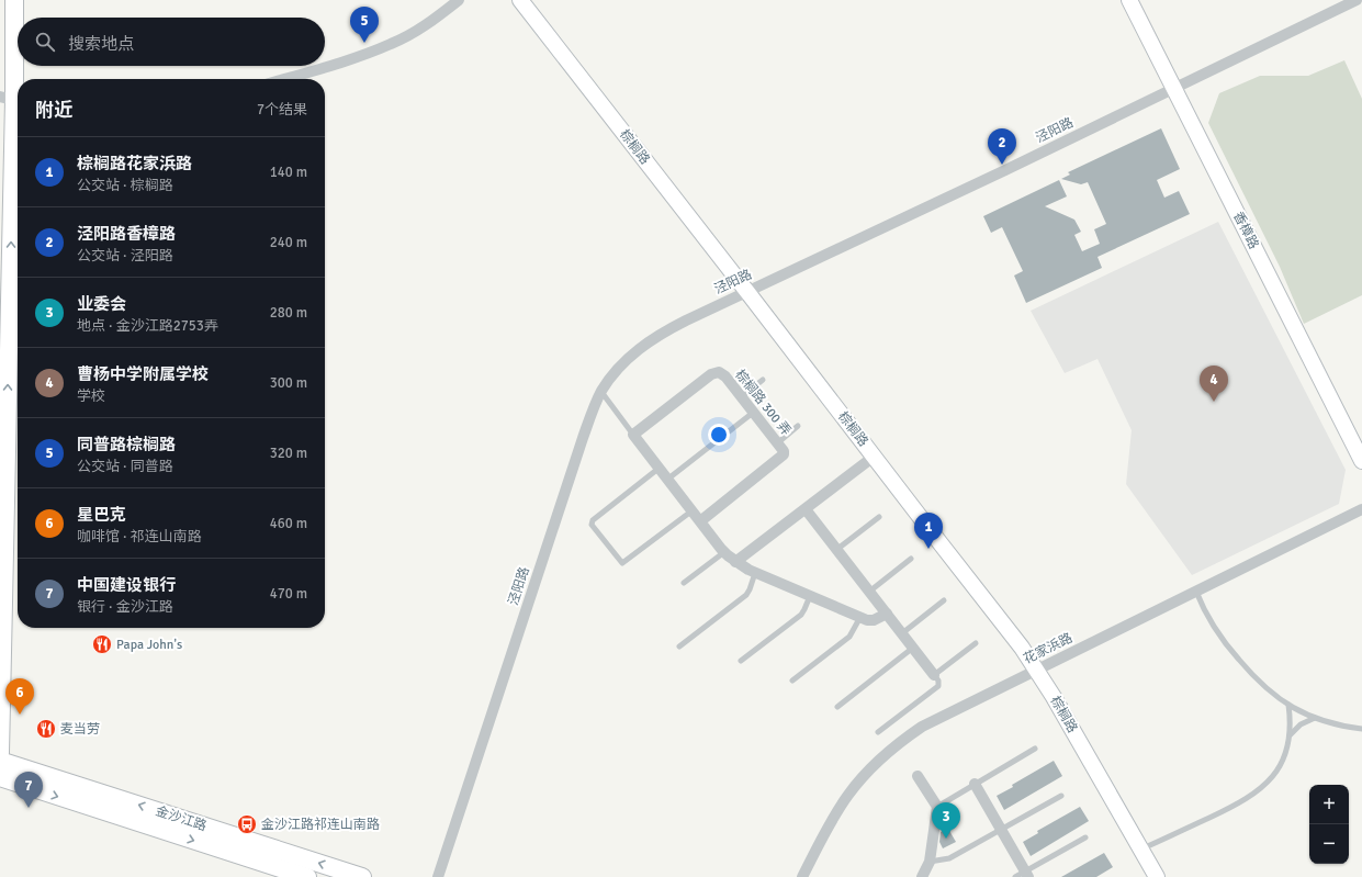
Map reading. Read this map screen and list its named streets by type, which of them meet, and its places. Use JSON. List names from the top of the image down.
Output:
{
  "streets": {
    "main road": ["金沙江路"],
    "street": [
      "泾阳路",
      "棕榈路",
      "香樟路",
      "棕榈路 300 弄",
      "花家浜路"
    ]
  },
  "crossings": [
    ["泾阳路", "棕榈路"],
    ["泾阳路", "香樟路"],
    ["棕榈路", "花家浜路"]
  ],
  "places": {
    "restaurant": ["Papa John's", "麦当劳"],
    "bus stop": ["金沙江路祁连山南路"]
  },
  "page": {
    "pins": [
      "5",
      "2",
      "4",
      "1",
      "6",
      "7",
      "3"
    ],
    "search": "搜索地点",
    "heading": ["附近", "7个结果"],
    "list": [
      {
        "mark": "1",
        "name": "棕榈路花家浜路",
        "note": "公交站 · 棕榈路",
        "value": "140 m"
      },
      {
        "mark": "2",
        "name": "泾阳路香樟路",
        "note": "公交站 · 泾阳路",
        "value": "240 m"
      },
      {
        "mark": "3",
        "name": "业委会",
        "note": "地点 · 金沙江路2753弄",
        "value": "280 m"
      },
      {
        "mark": "4",
        "name": "曹杨中学附属学校",
        "note": "学校",
        "value": "300 m"
      },
      {
        "mark": "5",
        "name": "同普路棕榈路",
        "note": "公交站 · 同普路",
        "value": "320 m"
      },
      {
        "mark": "6",
        "name": "星巴克",
        "note": "咖啡馆 · 祁连山南路",
        "value": "460 m"
      },
      {
        "mark": "7",
        "name": "中国建设银行",
        "note": "银行 · 金沙江路",
        "value": "470 m"
      }
    ],
    "map_buttons": ["+", "−"]
  }
}
